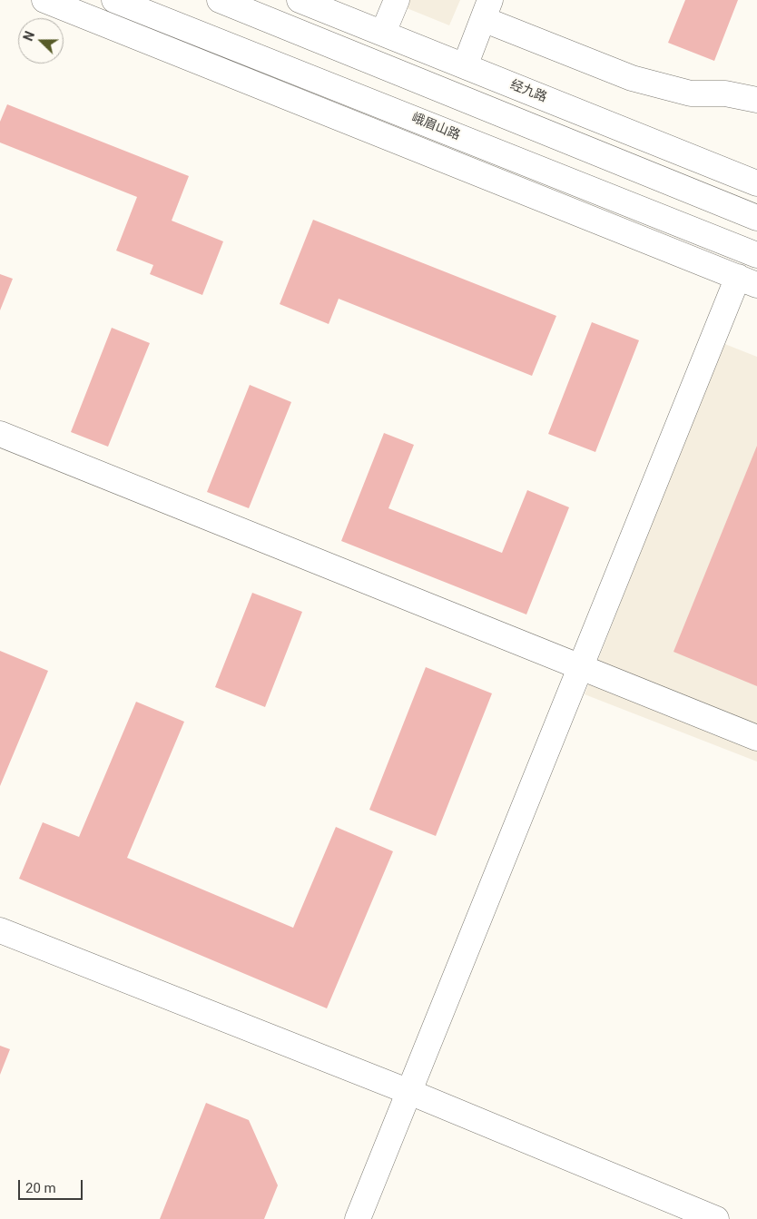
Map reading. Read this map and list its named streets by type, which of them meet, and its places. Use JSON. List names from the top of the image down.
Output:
{
  "streets": {
    "street": ["经九路", "峨眉山路"]
  },
  "scale_bar": "20 m",
  "north": "left"
}
